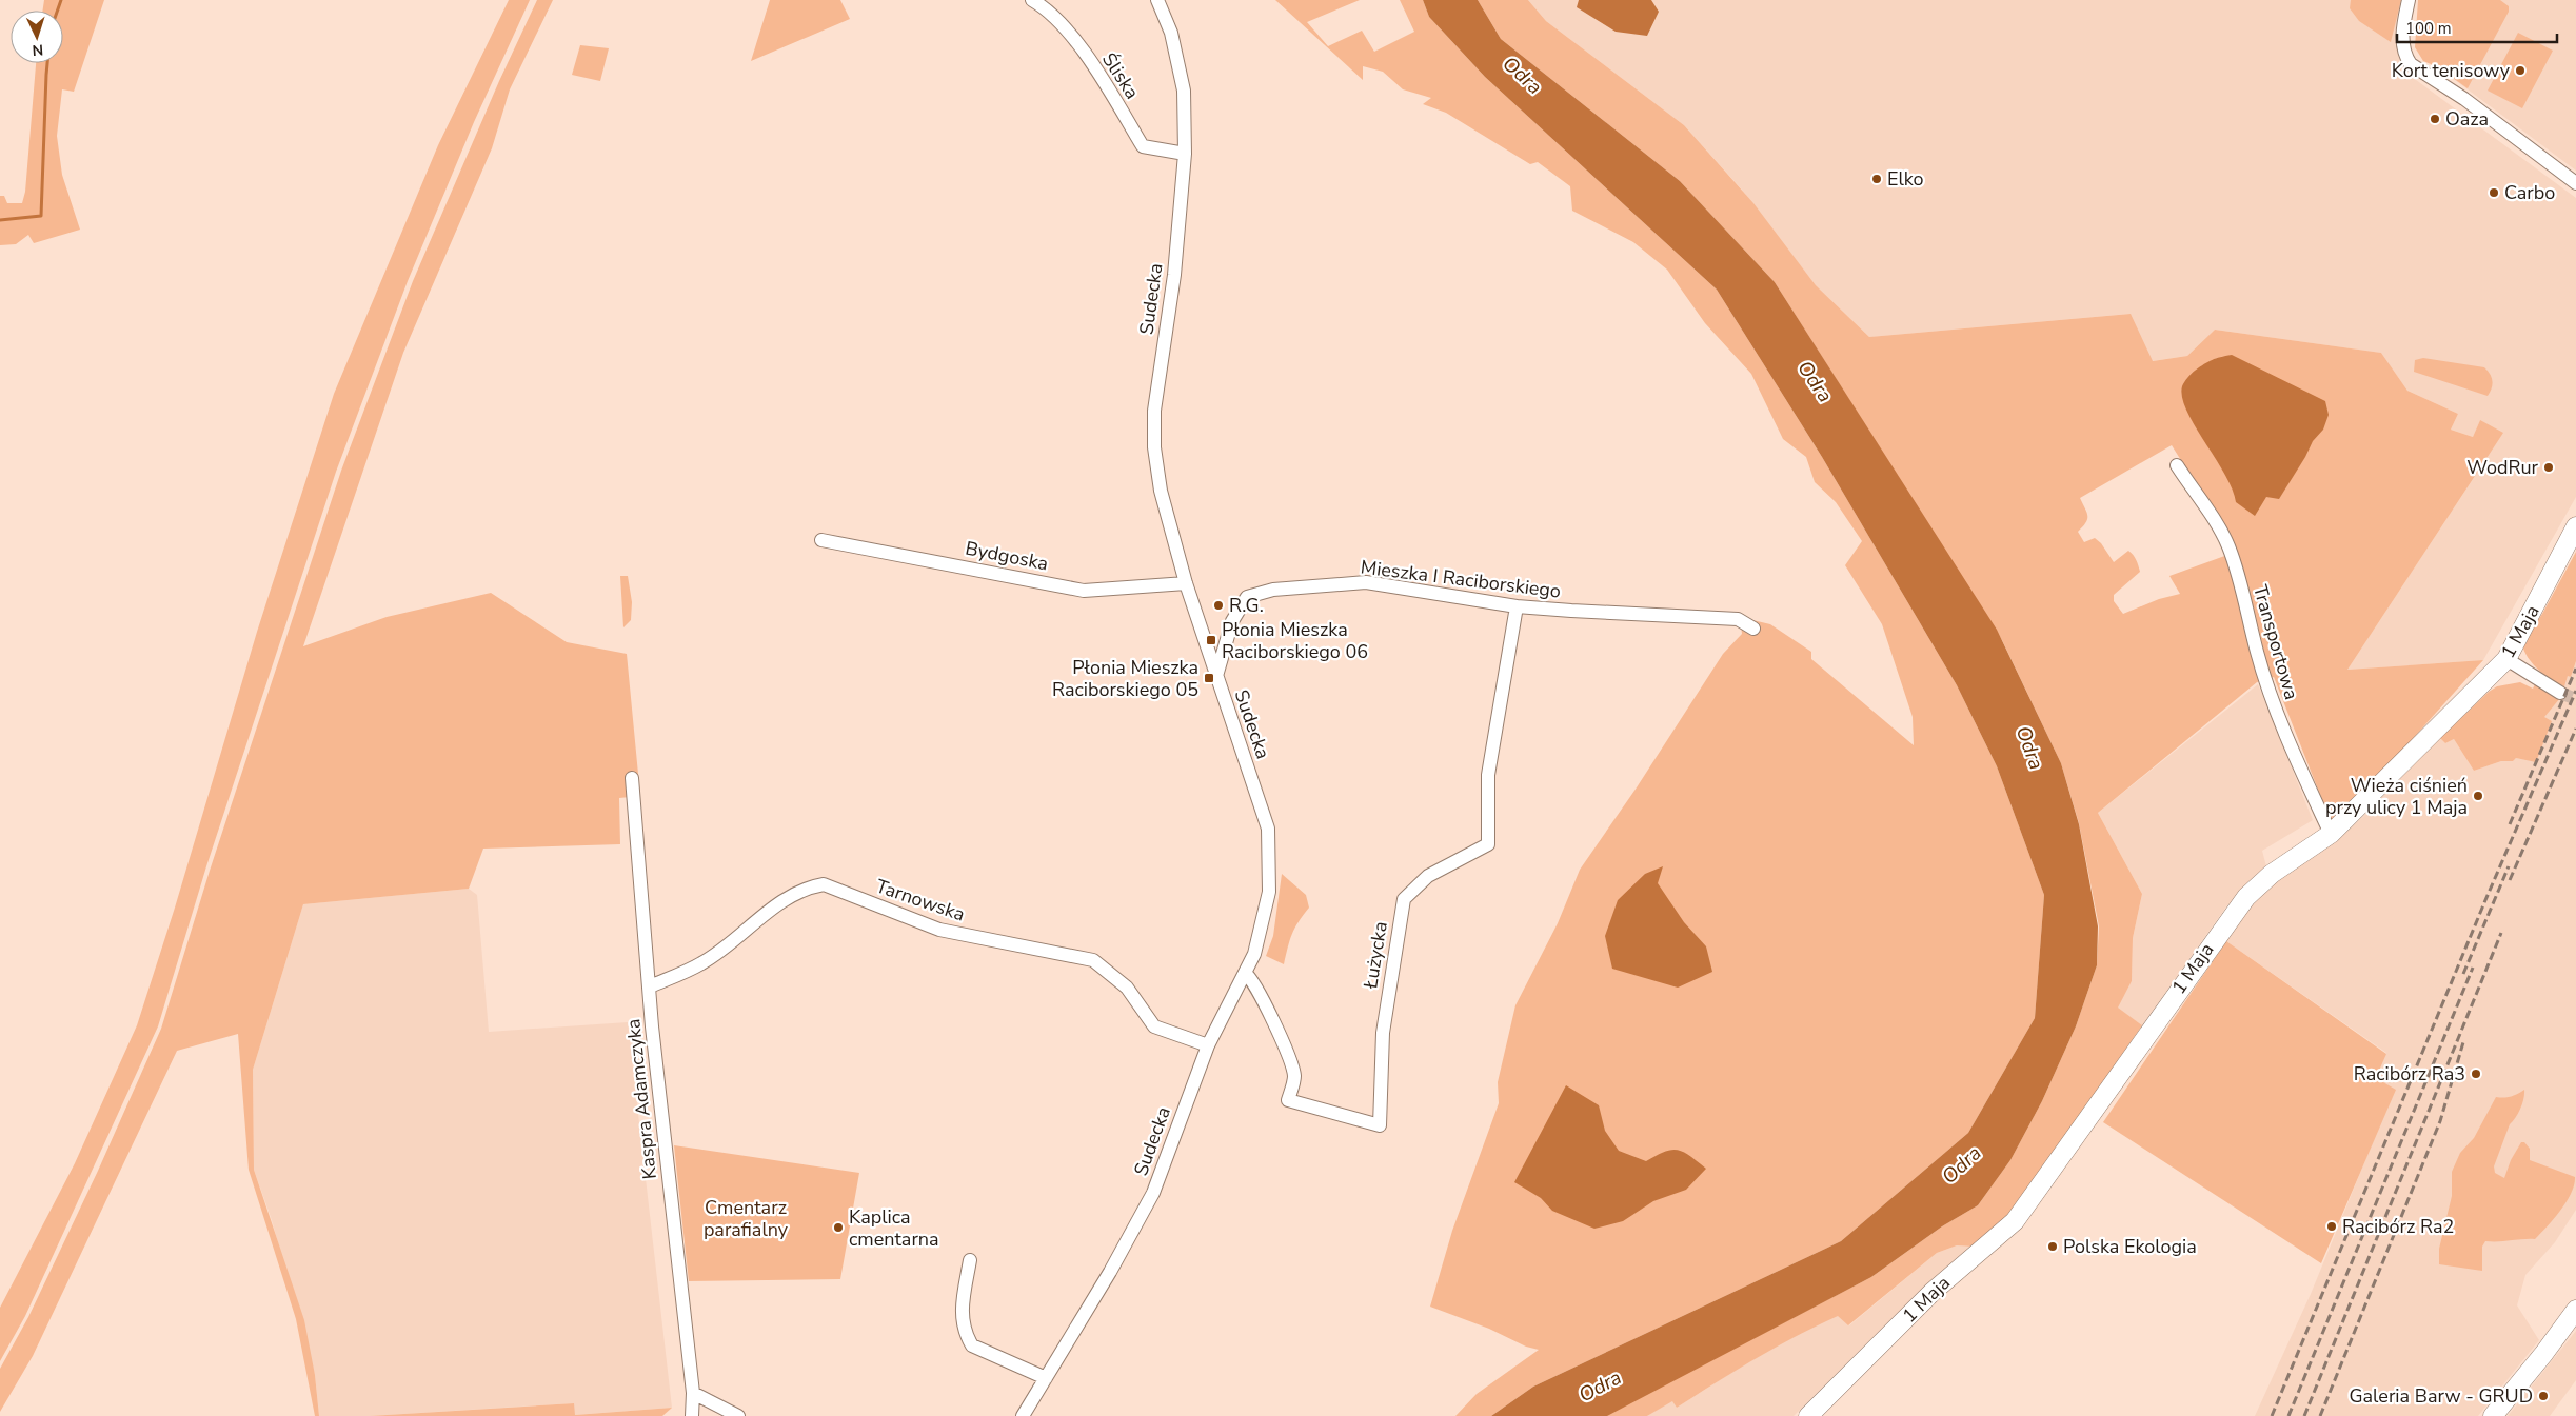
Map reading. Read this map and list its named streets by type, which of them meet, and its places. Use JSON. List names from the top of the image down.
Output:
{
  "streets": {
    "street": [
      "Śliska",
      "Sudecka",
      "Bydgoska",
      "Mieszka I Raciborskiego",
      "1 Maja",
      "Transportowa",
      "Tarnowska",
      "Łużycka",
      "Kaspra Adamczyka"
    ]
  },
  "crossings": [
    ["Śliska", "Sudecka"],
    ["Sudecka", "Bydgoska"],
    ["Sudecka", "Mieszka I Raciborskiego"],
    ["Sudecka", "Tarnowska"],
    ["Sudecka", "Łużycka"],
    ["Mieszka I Raciborskiego", "Łużycka"],
    ["1 Maja", "Transportowa"],
    ["Tarnowska", "Kaspra Adamczyka"]
  ],
  "water": ["Odra"],
  "parks": ["Cmentarz parafialny"],
  "places": {
    "other": [
      "Kort tenisowy",
      "Oaza",
      "Elko",
      "Carbo",
      "WodRur",
      "R.G.",
      "Wieża ciśnień przy ulicy 1 Maja",
      "Racibórz Ra3",
      "Racibórz Ra2",
      "Kaplica cmentarna",
      "Polska Ekologia",
      "Galeria Barw - GRUD"
    ],
    "transit": ["Płonia Mieszka Raciborskiego 06", "Płonia Mieszka Raciborskiego 05"]
  },
  "scale_bar": "100 m",
  "north": "bottom"
}
